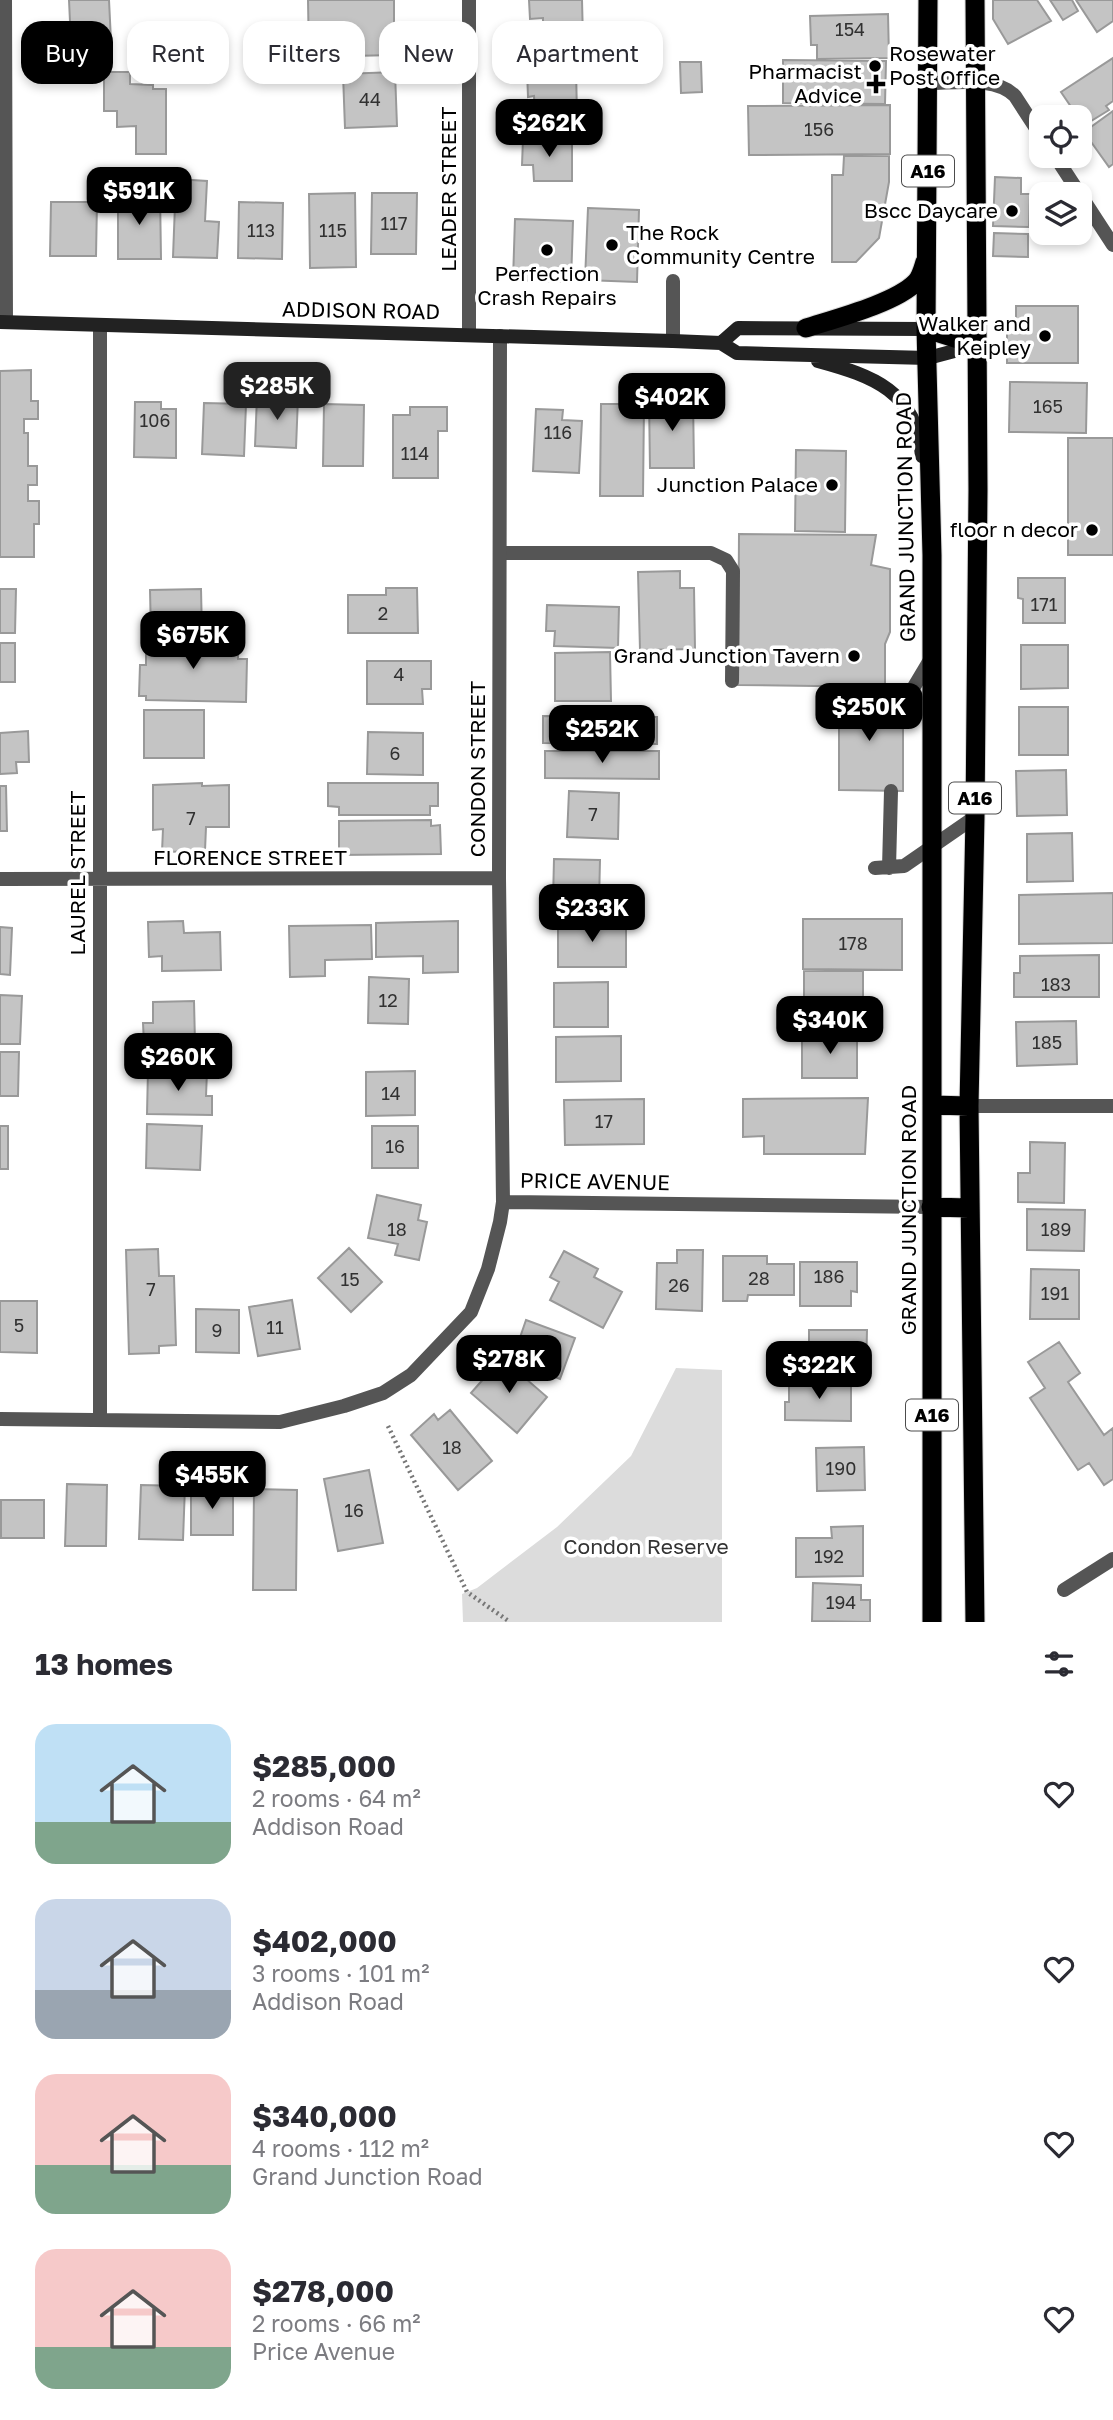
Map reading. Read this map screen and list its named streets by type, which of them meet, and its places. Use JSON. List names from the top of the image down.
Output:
{
  "streets": {
    "highway": ["A16", "GRAND JUNCTION ROAD"],
    "main road": ["ADDISON ROAD"],
    "street": [
      "LEADER STREET",
      "CONDON STREET",
      "FLORENCE STREET",
      "LAUREL STREET",
      "PRICE AVENUE"
    ]
  },
  "crossings": [
    ["A16", "ADDISON ROAD"],
    ["LEADER STREET", "ADDISON ROAD"],
    ["ADDISON ROAD", "GRAND JUNCTION ROAD"],
    ["ADDISON ROAD", "CONDON STREET"],
    ["ADDISON ROAD", "LAUREL STREET"],
    ["GRAND JUNCTION ROAD", "PRICE AVENUE"],
    ["CONDON STREET", "FLORENCE STREET"],
    ["CONDON STREET", "PRICE AVENUE"],
    ["FLORENCE STREET", "LAUREL STREET"],
    ["LAUREL STREET", "PRICE AVENUE"]
  ],
  "parks": ["Condon Reserve"],
  "places": {
    "other": [
      "Rosewater Post Office",
      "Bscc Daycare",
      "The Rock Community Centre",
      "Perfection Crash Repairs",
      "Walker and Keipley",
      "Junction Palace",
      "floor n decor",
      "Grand Junction Tavern"
    ],
    "health": ["Pharmacist Advice"]
  },
  "house_numbers": [
    "154",
    "44",
    "156",
    "117",
    "113",
    "115",
    "165",
    "106",
    "116",
    "114",
    "171",
    "2",
    "4",
    "6",
    "7",
    "7",
    "178",
    "183",
    "12",
    "185",
    "14",
    "17",
    "16",
    "18",
    "189",
    "186",
    "28",
    "15",
    "26",
    "7",
    "191",
    "5",
    "11",
    "9",
    "18",
    "190",
    "16",
    "192",
    "194"
  ],
  "page": {
    "chip": [
      "Buy",
      "Rent",
      "Filters",
      "New",
      "Apartment"
    ],
    "price": [
      "$262K",
      "$591K",
      "$285K",
      "$402K",
      "$675K",
      "$250K",
      "$252K",
      "$233K",
      "$340K",
      "$260K",
      "$278K",
      "$322K",
      "$455K"
    ],
    "heading": "13 homes",
    "list": [
      {
        "name": "$285,000",
        "note": "2 rooms · 64 m² · Addison Road"
      },
      {
        "name": "$402,000",
        "note": "3 rooms · 101 m² · Addison Road"
      },
      {
        "name": "$340,000",
        "note": "4 rooms · 112 m² · Grand Junction Road"
      },
      {
        "name": "$278,000",
        "note": "2 rooms · 66 m² · Price Avenue"
      }
    ]
  }
}
